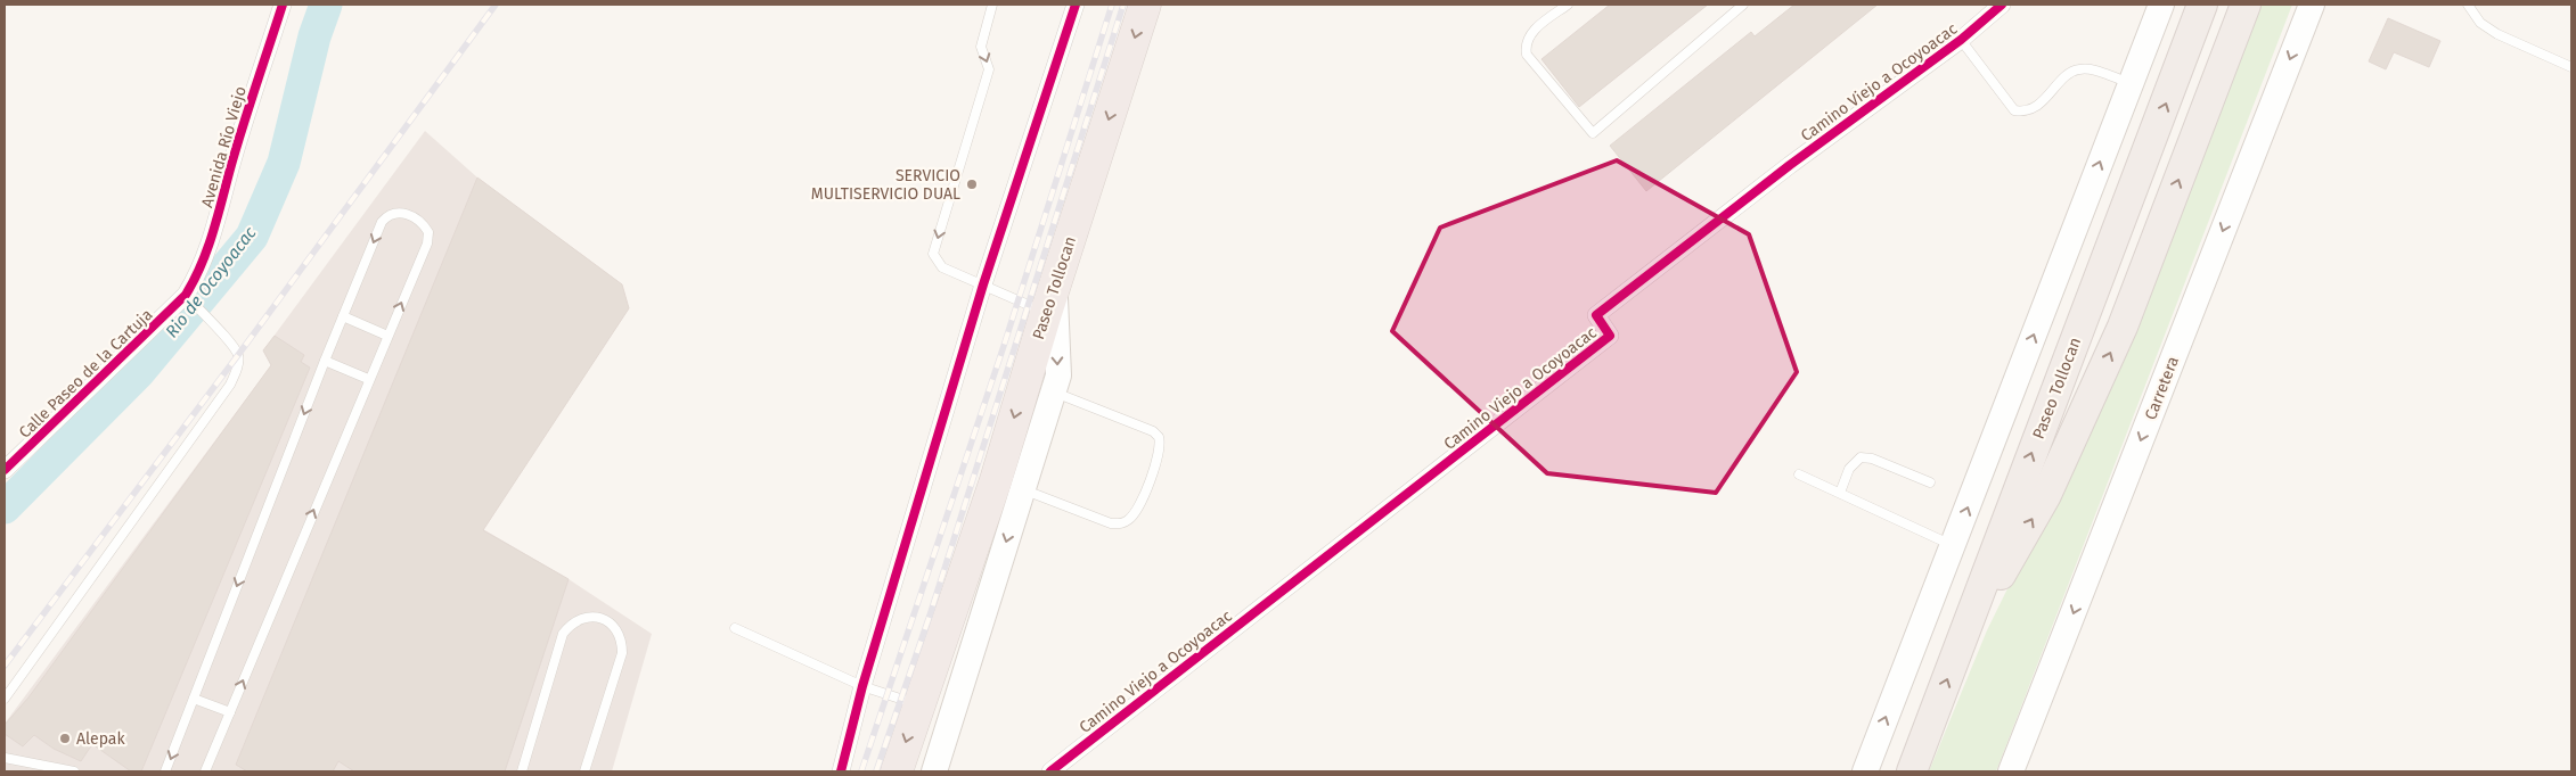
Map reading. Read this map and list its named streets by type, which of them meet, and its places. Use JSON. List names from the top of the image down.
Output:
{
  "streets": {
    "highway": ["Paseo Tollocan"],
    "main road": ["Carretera"],
    "street": ["Camino Viejo a Ocoyoacac", "Avenida Río Viejo", "Calle Paseo de la Cartuja"]
  },
  "crossings": [
    ["Avenida Río Viejo", "Calle Paseo de la Cartuja"]
  ],
  "water": ["Rio de Ocoyoacac"],
  "places": ["SERVICIO MULTISERVICIO DUAL", "Alepak"]
}
